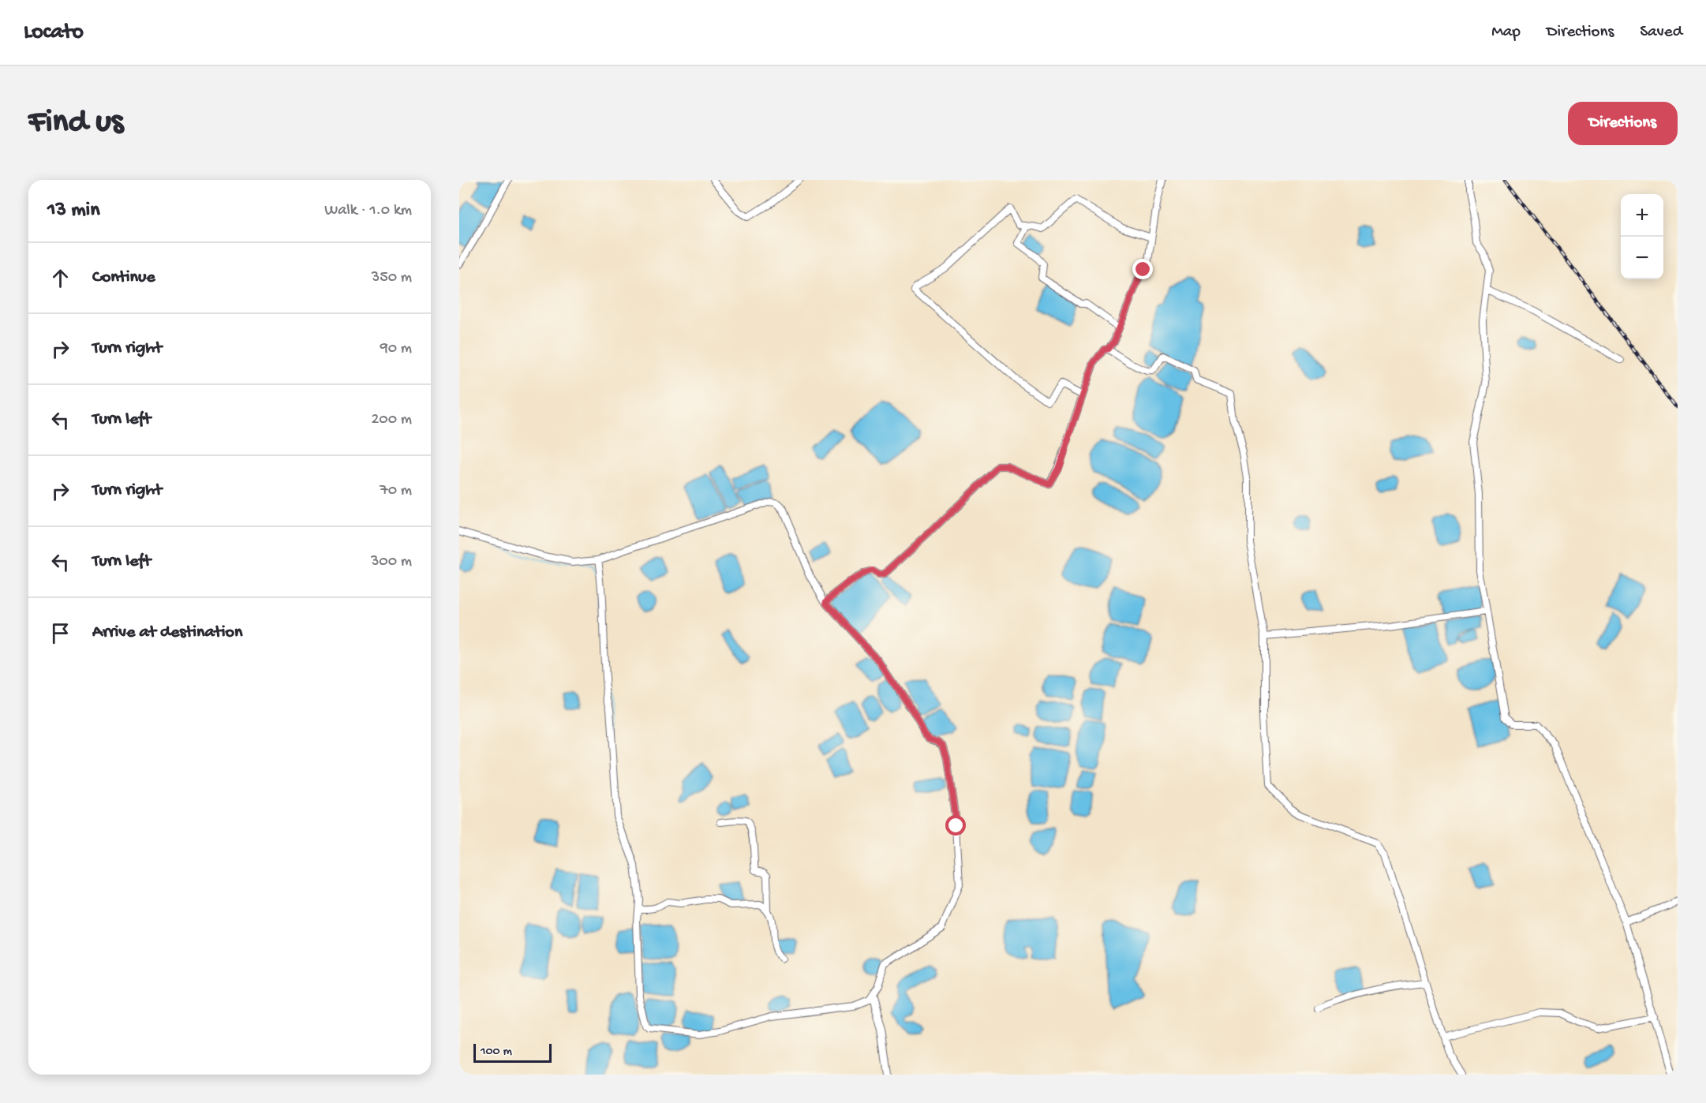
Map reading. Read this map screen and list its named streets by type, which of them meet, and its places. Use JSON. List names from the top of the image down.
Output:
{
  "scale_bar": "100 m",
  "page": {
    "header": "Locato",
    "nav": ["Map", "Directions", "Saved"],
    "buttons": "Directions",
    "title": "Find us",
    "heading": ["13 min", "Walk · 1.0 km"],
    "map_buttons": ["+", "−"],
    "list": [
      ["Continue", "350 m"],
      ["Turn right", "90 m"],
      ["Turn left", "200 m"],
      ["Turn right", "70 m"],
      ["Turn left", "300 m"],
      "Arrive at destination"
    ],
    "scale": "100 m"
  }
}
